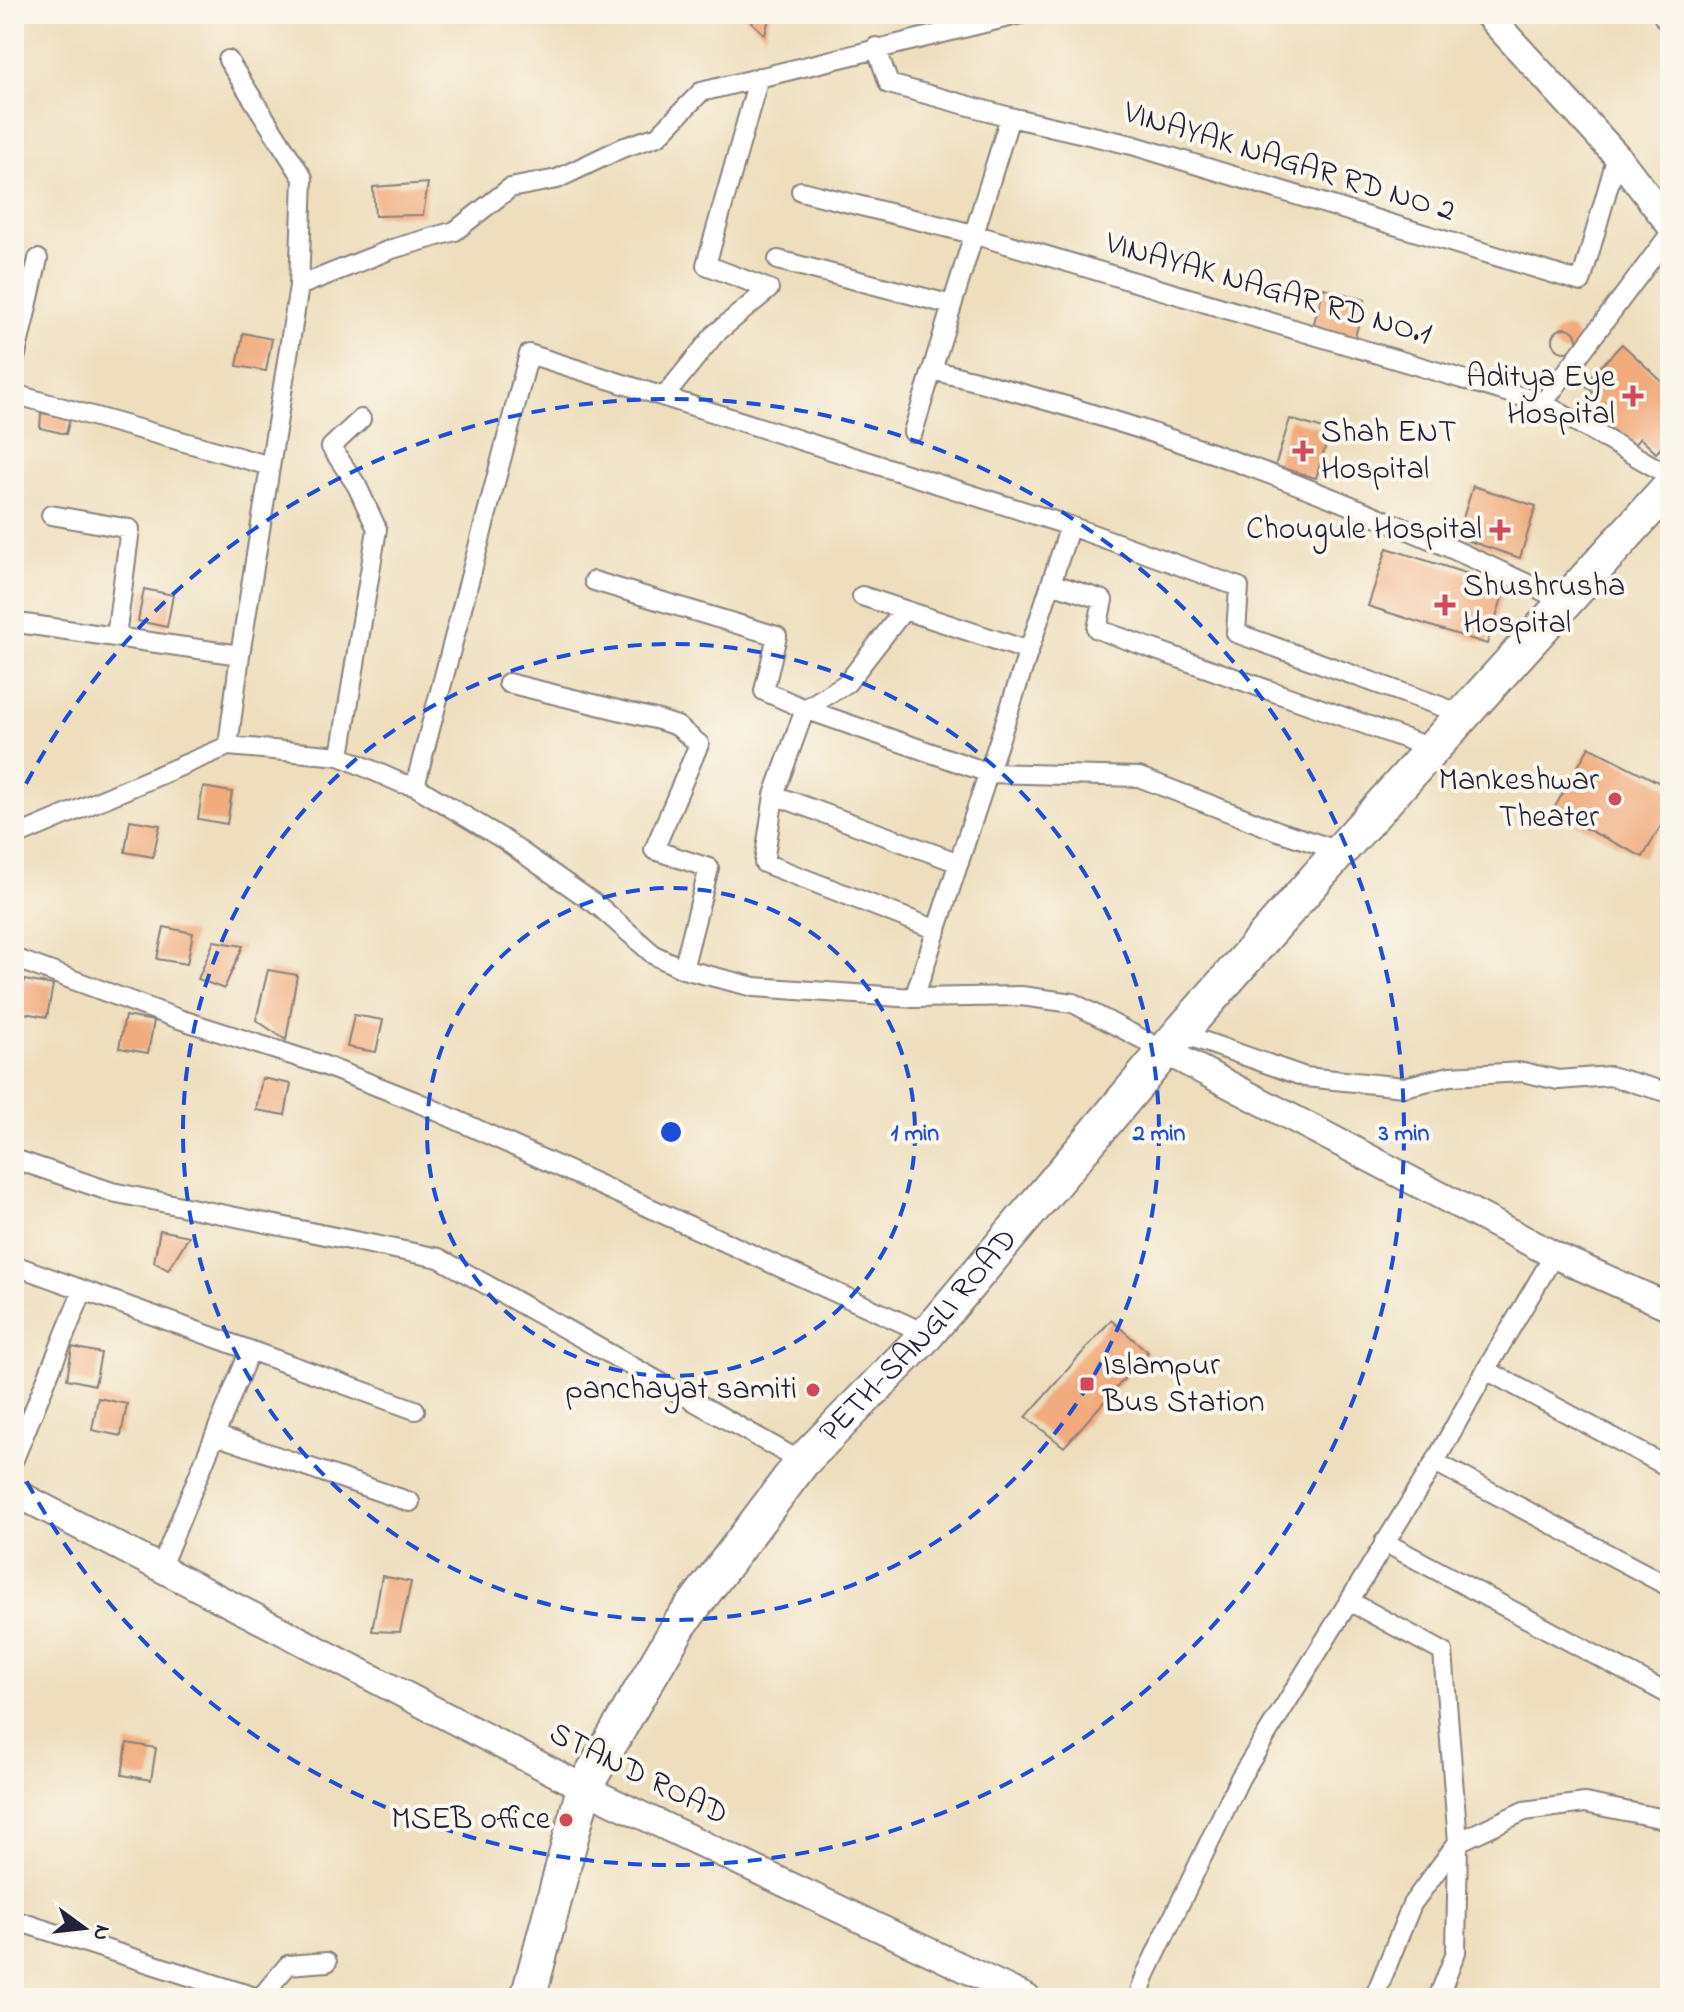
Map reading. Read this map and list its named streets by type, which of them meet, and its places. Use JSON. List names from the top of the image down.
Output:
{
  "streets": {
    "highway": ["PETH-SANGLI ROAD"],
    "main road": ["STAND ROAD"],
    "street": ["VINAYAK NAGAR RD NO 2", "VINAYAK NAGAR RD NO.1"]
  },
  "crossings": [
    ["PETH-SANGLI ROAD", "STAND ROAD"]
  ],
  "places": {
    "health": [
      "Aditya Eye Hospital",
      "Shah ENT Hospital",
      "Chougule Hospital",
      "Shushrusha Hospital"
    ],
    "other": ["Mankeshwar Theater", "panchayat samiti", "MSEB office"],
    "transit": ["Islampur Bus Station"]
  },
  "north": "right",
  "rings": ["1 min", "2 min", "3 min"]
}
